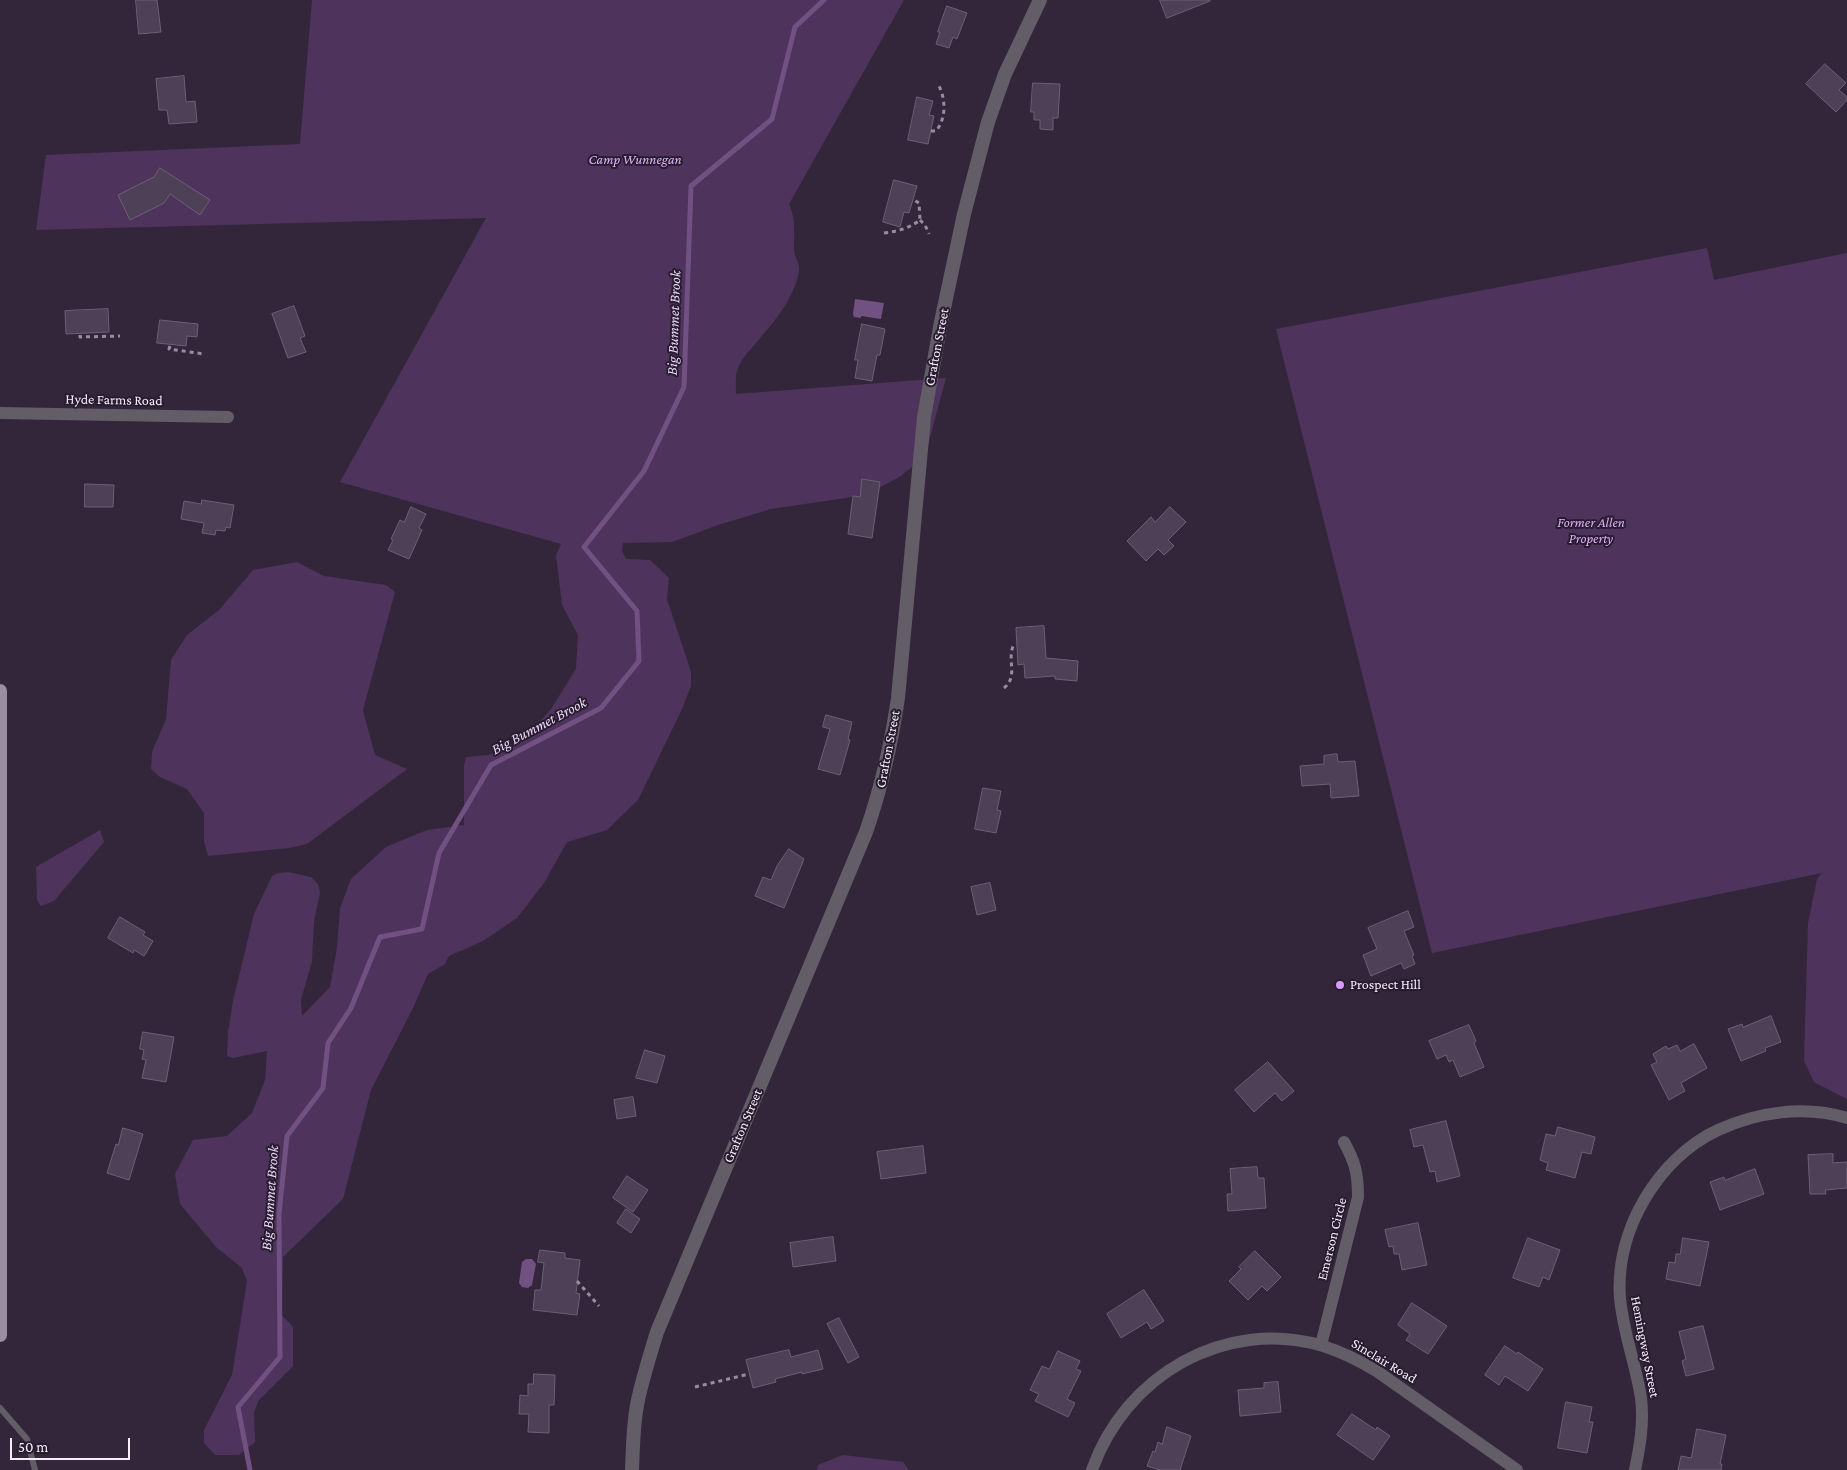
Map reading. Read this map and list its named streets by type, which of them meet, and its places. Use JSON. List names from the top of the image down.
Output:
{
  "streets": {
    "street": [
      "Grafton Street",
      "Hyde Farms Road",
      "Emerson Circle",
      "Hemingway Street",
      "Sinclair Road"
    ]
  },
  "crossings": [
    ["Emerson Circle", "Sinclair Road"]
  ],
  "water": ["Big Bummet Brook"],
  "parks": ["Camp Wunnegan", "Former Allen Property"],
  "places": ["Prospect Hill"],
  "scale_bar": "50 m"
}
